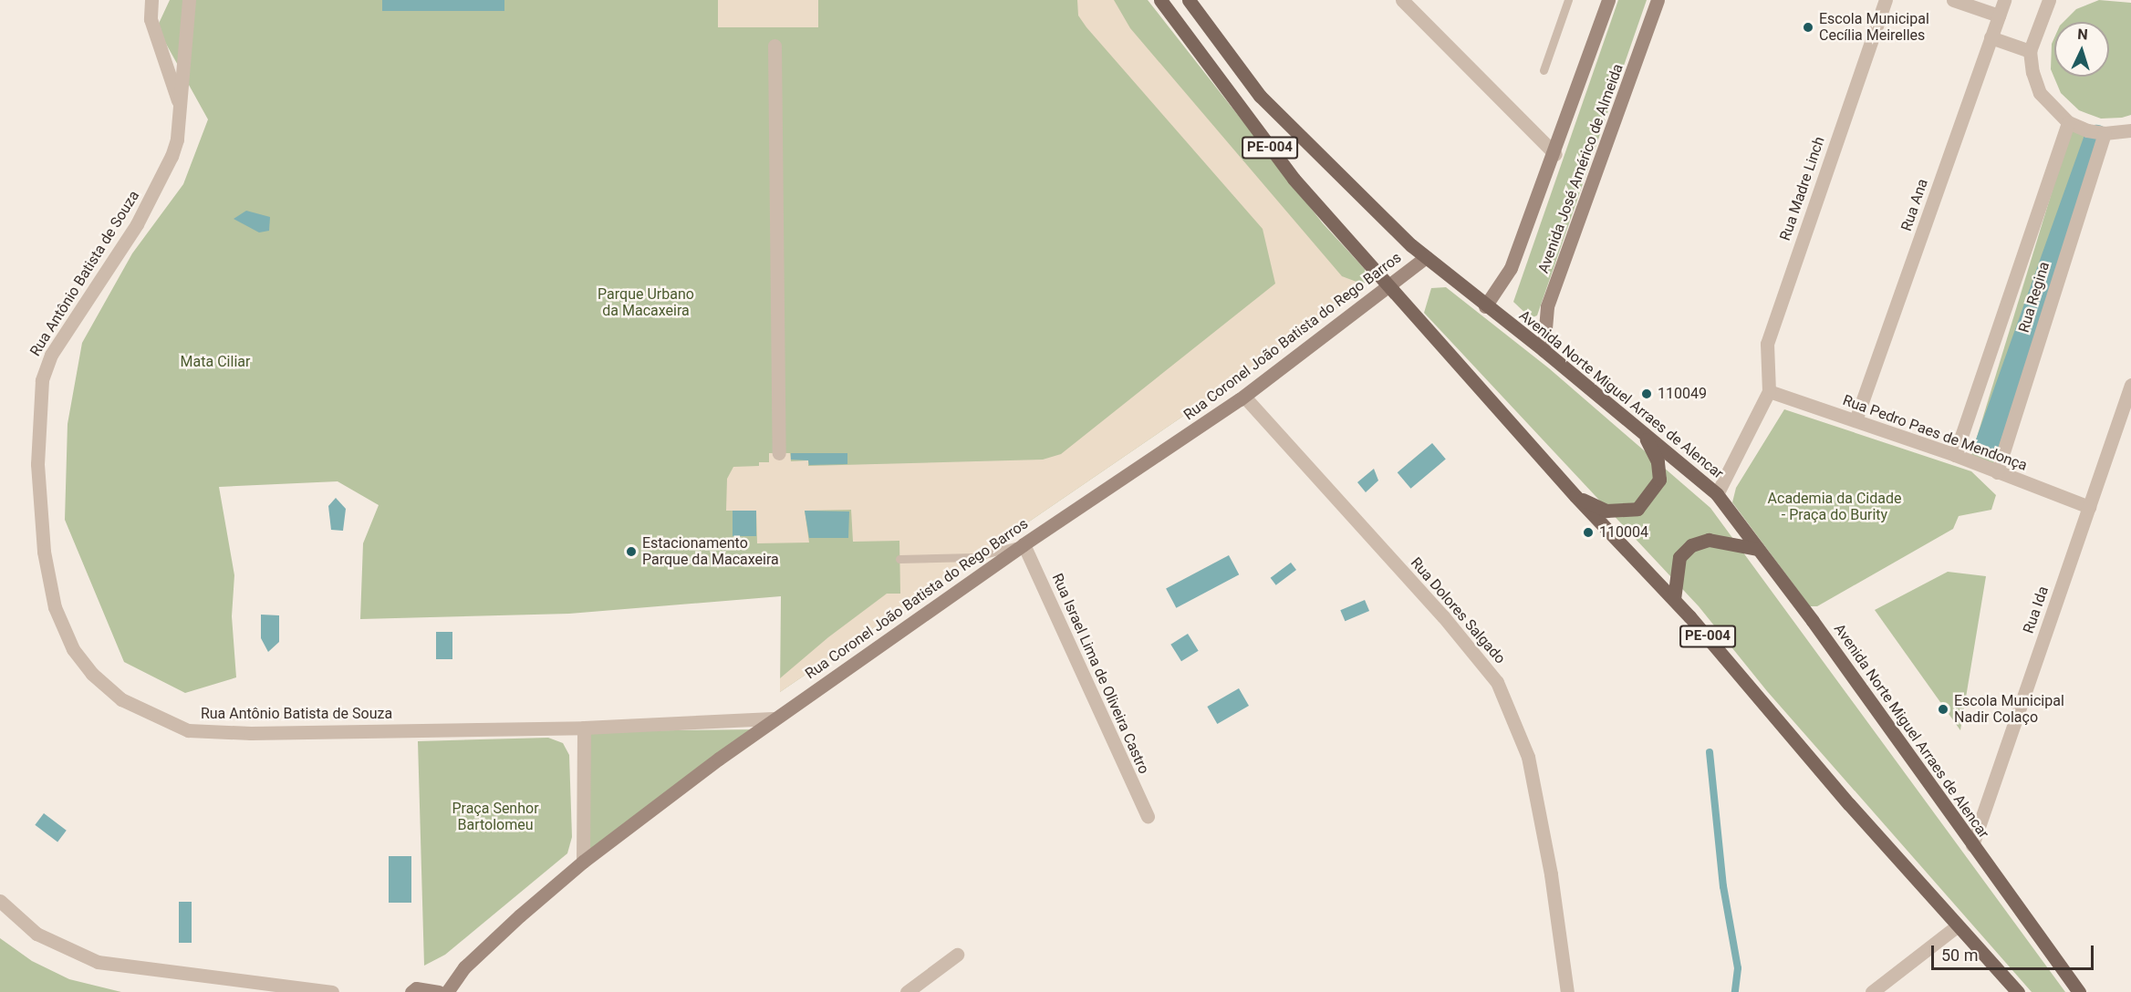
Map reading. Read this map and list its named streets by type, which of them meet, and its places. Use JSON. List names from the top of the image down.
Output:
{
  "streets": {
    "main road": ["PE-004", "Avenida Norte Miguel Arraes de Alencar"],
    "street": [
      "Avenida José Américo de Almeida",
      "Rua Madre Linch",
      "Rua Ana",
      "Rua Antônio Batista de Souza",
      "Rua Regina",
      "Rua Coronel João Batista do Rego Barros",
      "Rua Pedro Paes de Mendonça",
      "Rua Ida",
      "Rua Dolores Salgado",
      "Rua Israel Lima de Oliveira Castro"
    ]
  },
  "crossings": [
    ["PE-004", "Rua Coronel João Batista do Rego Barros"],
    ["Avenida José Américo de Almeida", "Avenida Norte Miguel Arraes de Alencar"],
    ["Rua Madre Linch", "Rua Pedro Paes de Mendonça"],
    ["Rua Ana", "Rua Pedro Paes de Mendonça"],
    ["Rua Antônio Batista de Souza", "Rua Coronel João Batista do Rego Barros"],
    ["Rua Regina", "Rua Pedro Paes de Mendonça"],
    ["Rua Coronel João Batista do Rego Barros", "Avenida Norte Miguel Arraes de Alencar"],
    ["Rua Coronel João Batista do Rego Barros", "Rua Dolores Salgado"],
    ["Rua Coronel João Batista do Rego Barros", "Rua Israel Lima de Oliveira Castro"],
    ["Avenida Norte Miguel Arraes de Alencar", "Rua Ida"],
    ["Rua Pedro Paes de Mendonça", "Rua Ida"]
  ],
  "parks": [
    "Parque Urbano da Macaxeira",
    "Mata Ciliar",
    "Academia da Cidade - Praça do Burity",
    "Praça Senhor Bartolomeu"
  ],
  "places": [
    "Escola Municipal Cecília Meirelles",
    "110049",
    "110004",
    "Estacionamento Parque da Macaxeira",
    "Escola Municipal Nadir Colaço"
  ],
  "scale_bar": "50 m",
  "north": "top"
}
